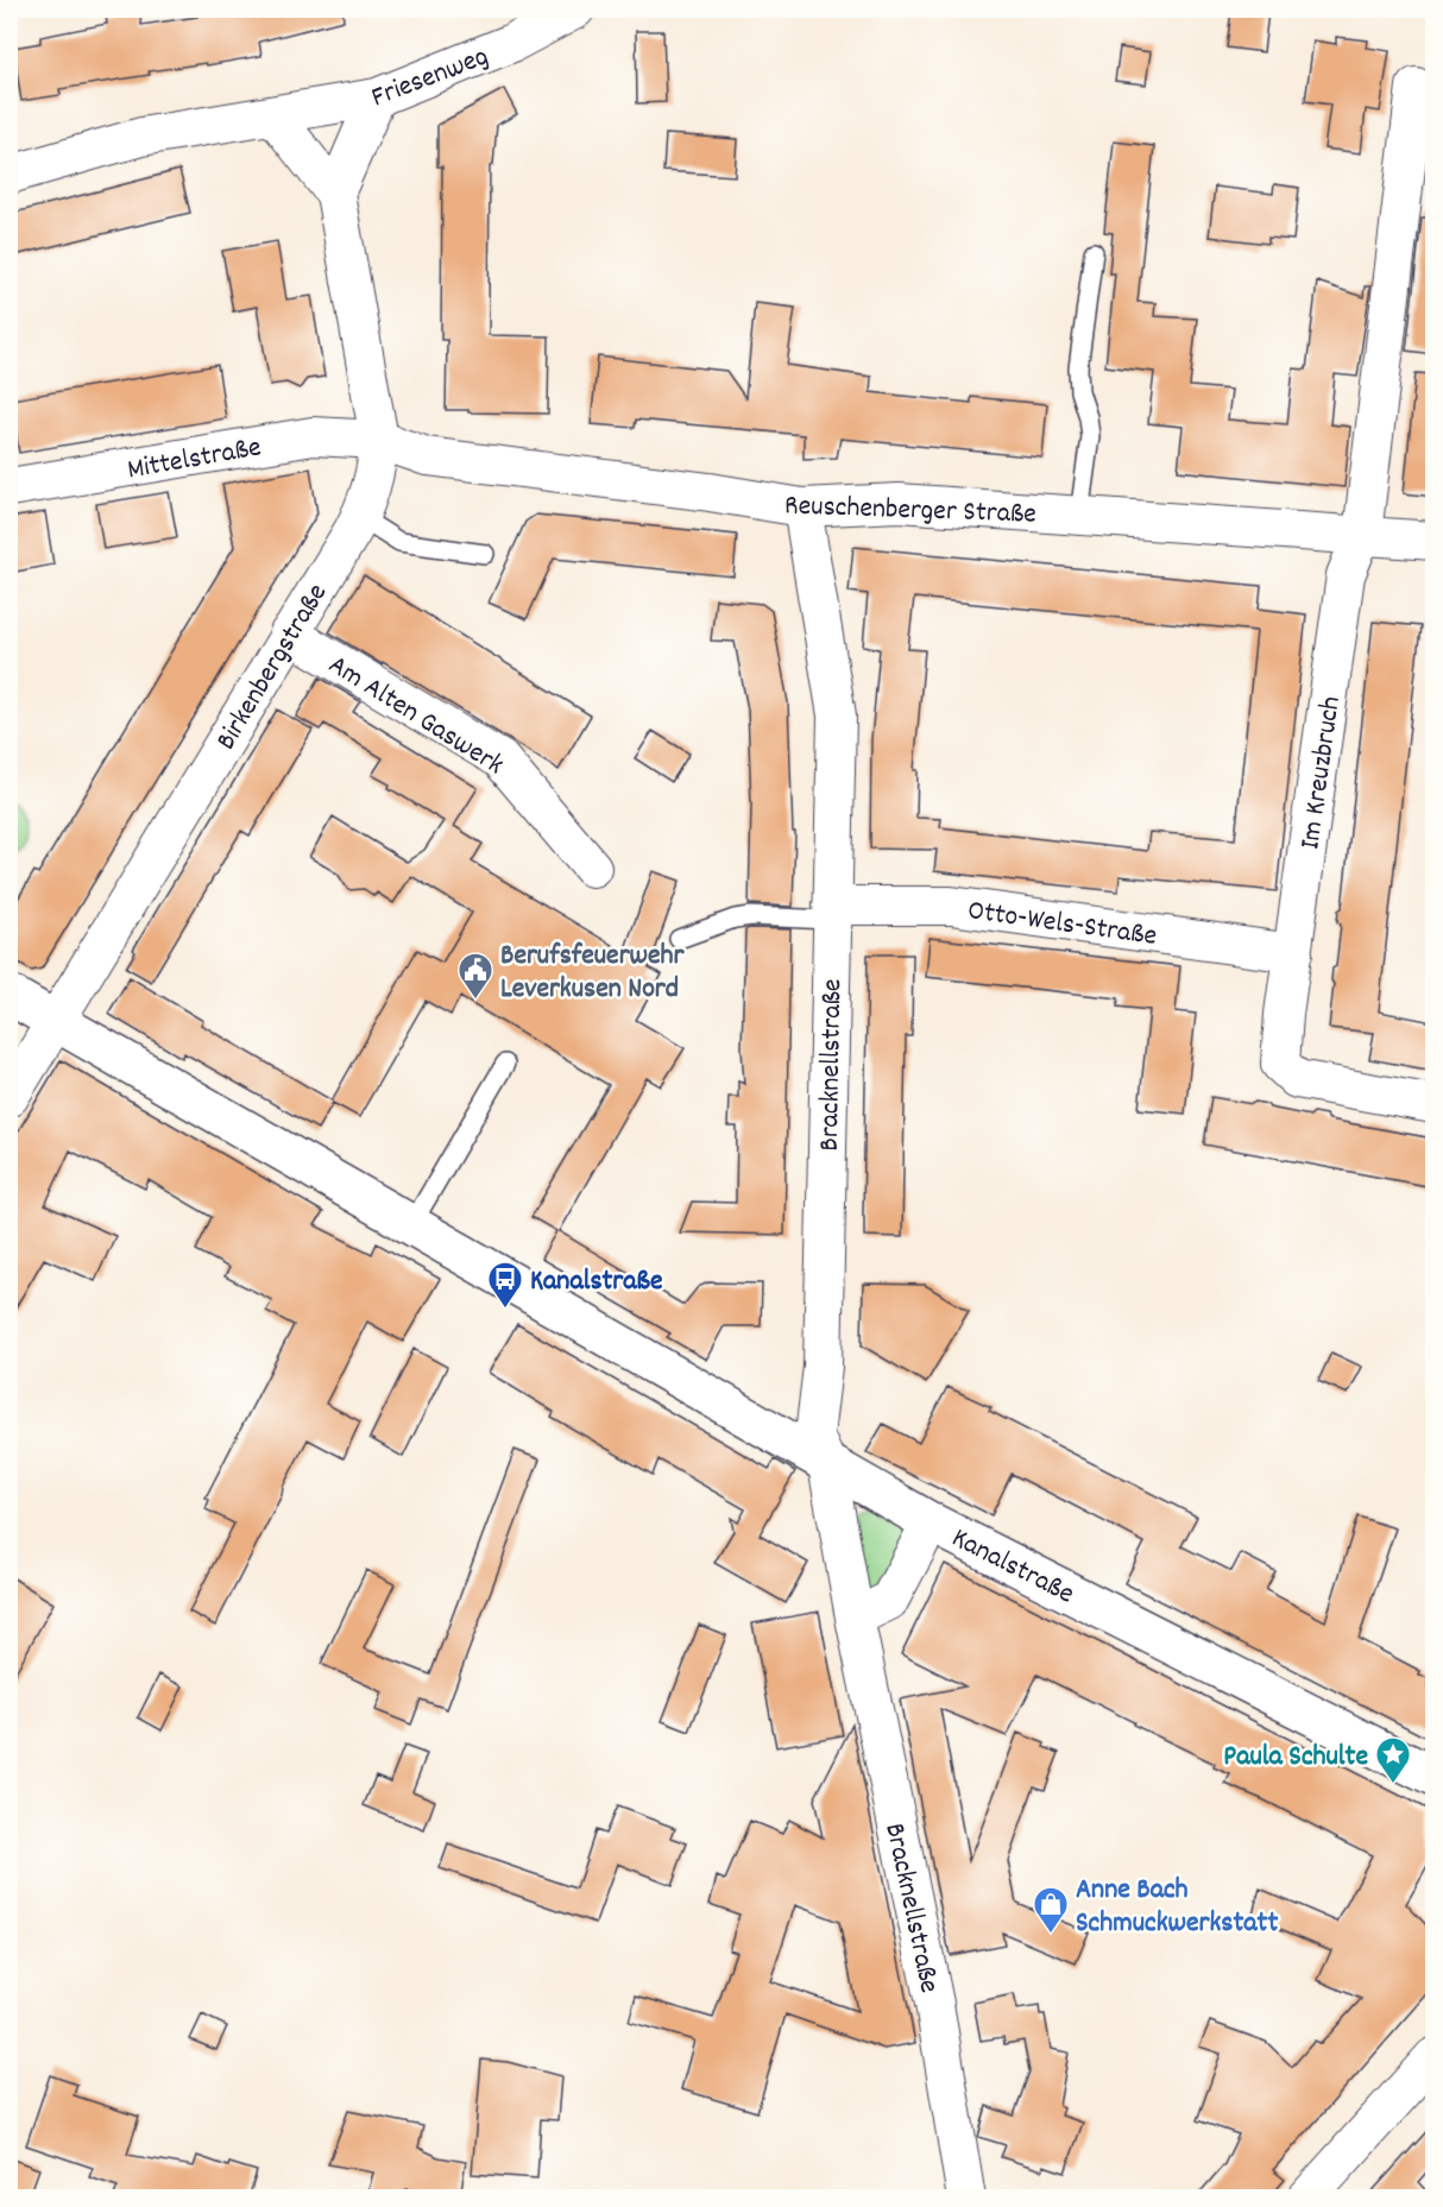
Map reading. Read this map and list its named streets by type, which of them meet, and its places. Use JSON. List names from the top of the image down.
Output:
{
  "streets": {
    "street": [
      "Friesenweg",
      "Mittelstraße",
      "Reuschenberger Straße",
      "Birkenbergstraße",
      "Am Alten Gaswerk",
      "Im Kreuzbruch",
      "Otto-Wels-Straße",
      "Bracknellstraße",
      "Kanalstraße"
    ]
  },
  "crossings": [
    ["Friesenweg", "Birkenbergstraße"],
    ["Mittelstraße", "Reuschenberger Straße"],
    ["Mittelstraße", "Birkenbergstraße"],
    ["Reuschenberger Straße", "Birkenbergstraße"],
    ["Reuschenberger Straße", "Im Kreuzbruch"],
    ["Reuschenberger Straße", "Bracknellstraße"],
    ["Birkenbergstraße", "Am Alten Gaswerk"],
    ["Birkenbergstraße", "Kanalstraße"],
    ["Im Kreuzbruch", "Otto-Wels-Straße"],
    ["Otto-Wels-Straße", "Bracknellstraße"],
    ["Bracknellstraße", "Kanalstraße"]
  ],
  "places": {
    "public building": ["Berufsfeuerwehr Leverkusen Nord"],
    "bus stop": ["Kanalstraße"],
    "place": ["Paula Schulte"],
    "shop": ["Anne Bach Schmuckwerkstatt"]
  }
}
